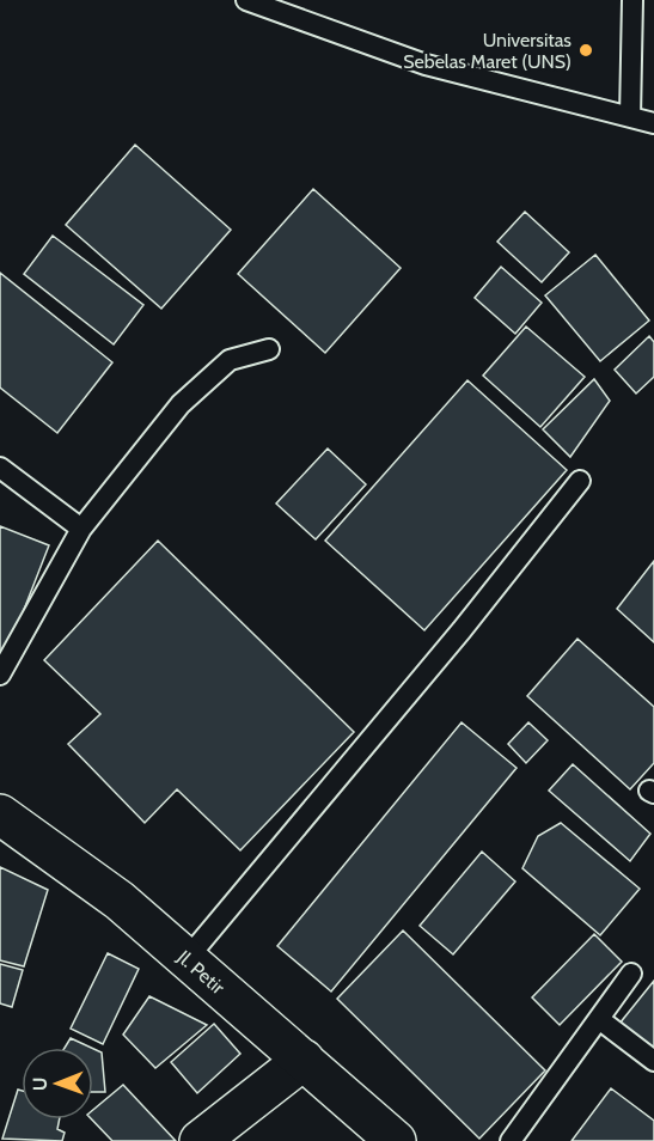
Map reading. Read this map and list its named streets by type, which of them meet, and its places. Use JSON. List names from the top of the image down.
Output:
{
  "streets": {
    "main road": ["Jl. Petir"]
  },
  "places": ["Universitas Sebelas Maret (UNS)"],
  "north": "left"
}
